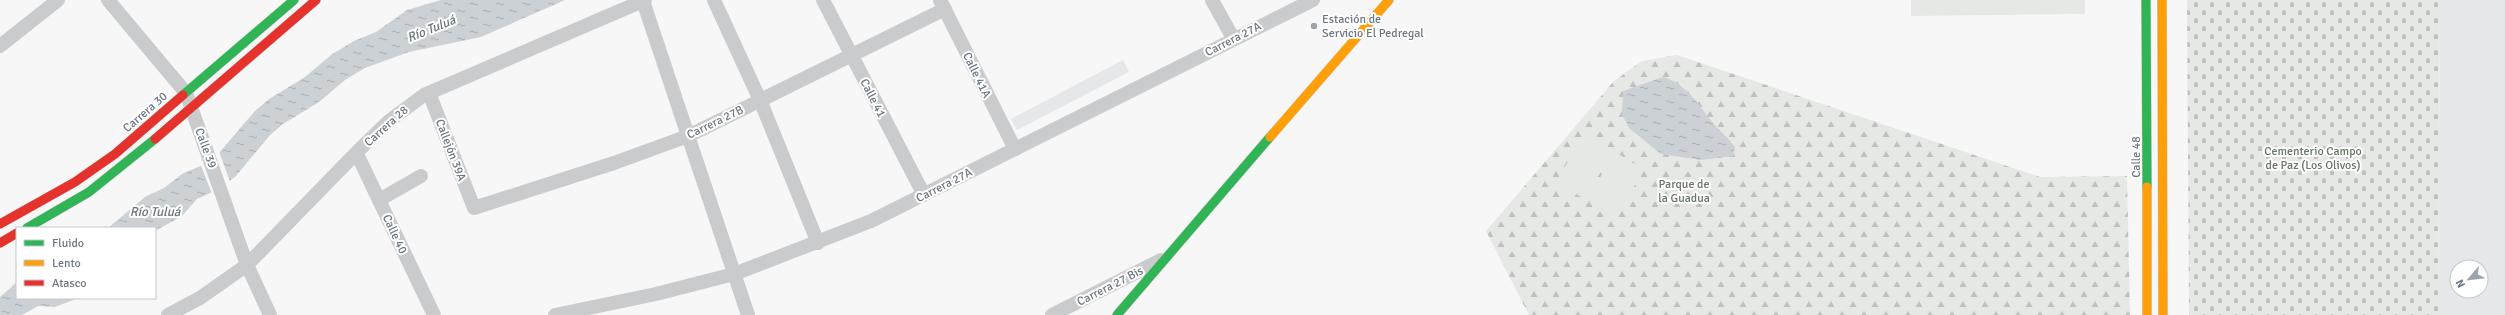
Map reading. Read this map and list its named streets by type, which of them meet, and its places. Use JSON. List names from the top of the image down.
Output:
{
  "streets": {
    "main road": ["Carrera 30", "Calle 48"],
    "street": [
      "Carrera 27A",
      "Calle 41A",
      "Calle 41",
      "Carrera 27B",
      "Carrera 28",
      "Calle 39",
      "Callejón 39A",
      "Calle 40",
      "Carrera 27 Bis"
    ]
  },
  "crossings": [
    ["Carrera 27A", "Calle 41A"],
    ["Carrera 27A", "Calle 41"],
    ["Calle 41A", "Carrera 27B"],
    ["Calle 41", "Carrera 27B"],
    ["Carrera 30", "Calle 39"],
    ["Carrera 27B", "Callejón 39A"],
    ["Carrera 28", "Calle 39"],
    ["Carrera 28", "Callejón 39A"],
    ["Carrera 28", "Calle 40"]
  ],
  "water": ["Río Tuluá"],
  "parks": ["Cementerio Campo de Paz (Los Olivos)", "Parque de la Guadua"],
  "places": ["Estación de Servicio El Pedregal"],
  "legend": ["Fluido", "Lento", "Atasco"],
  "north": "bottom left"
}
